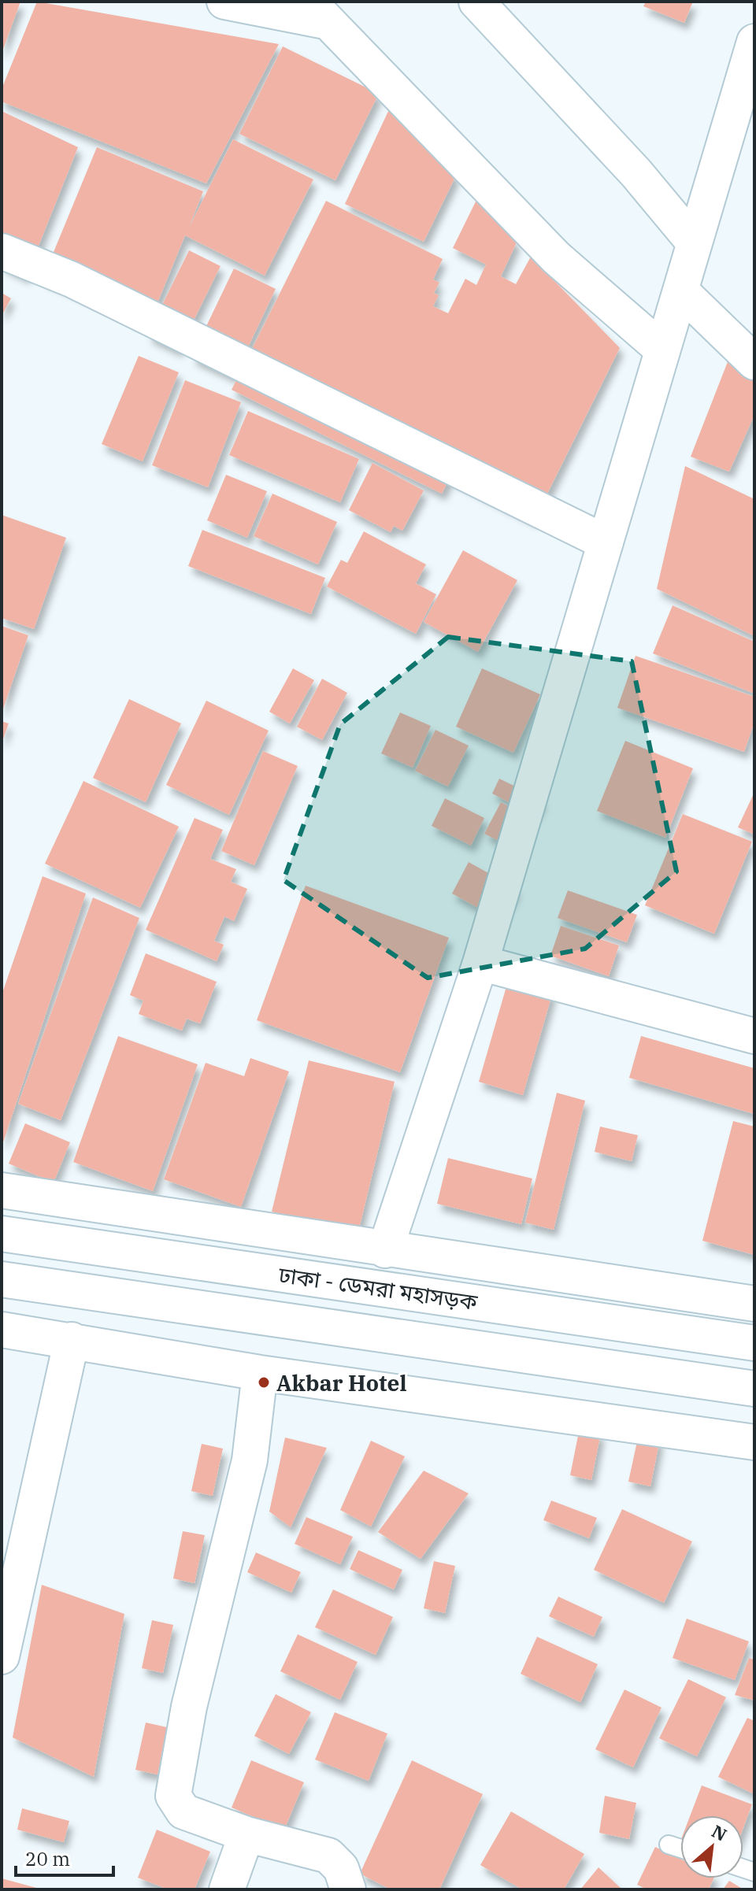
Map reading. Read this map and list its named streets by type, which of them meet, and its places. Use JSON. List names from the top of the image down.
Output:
{
  "streets": {
    "street": ["ঢাকা - ডেমরা মহাসড়ক"]
  },
  "places": ["Akbar Hotel"],
  "scale_bar": "20 m",
  "north": "top right"
}
